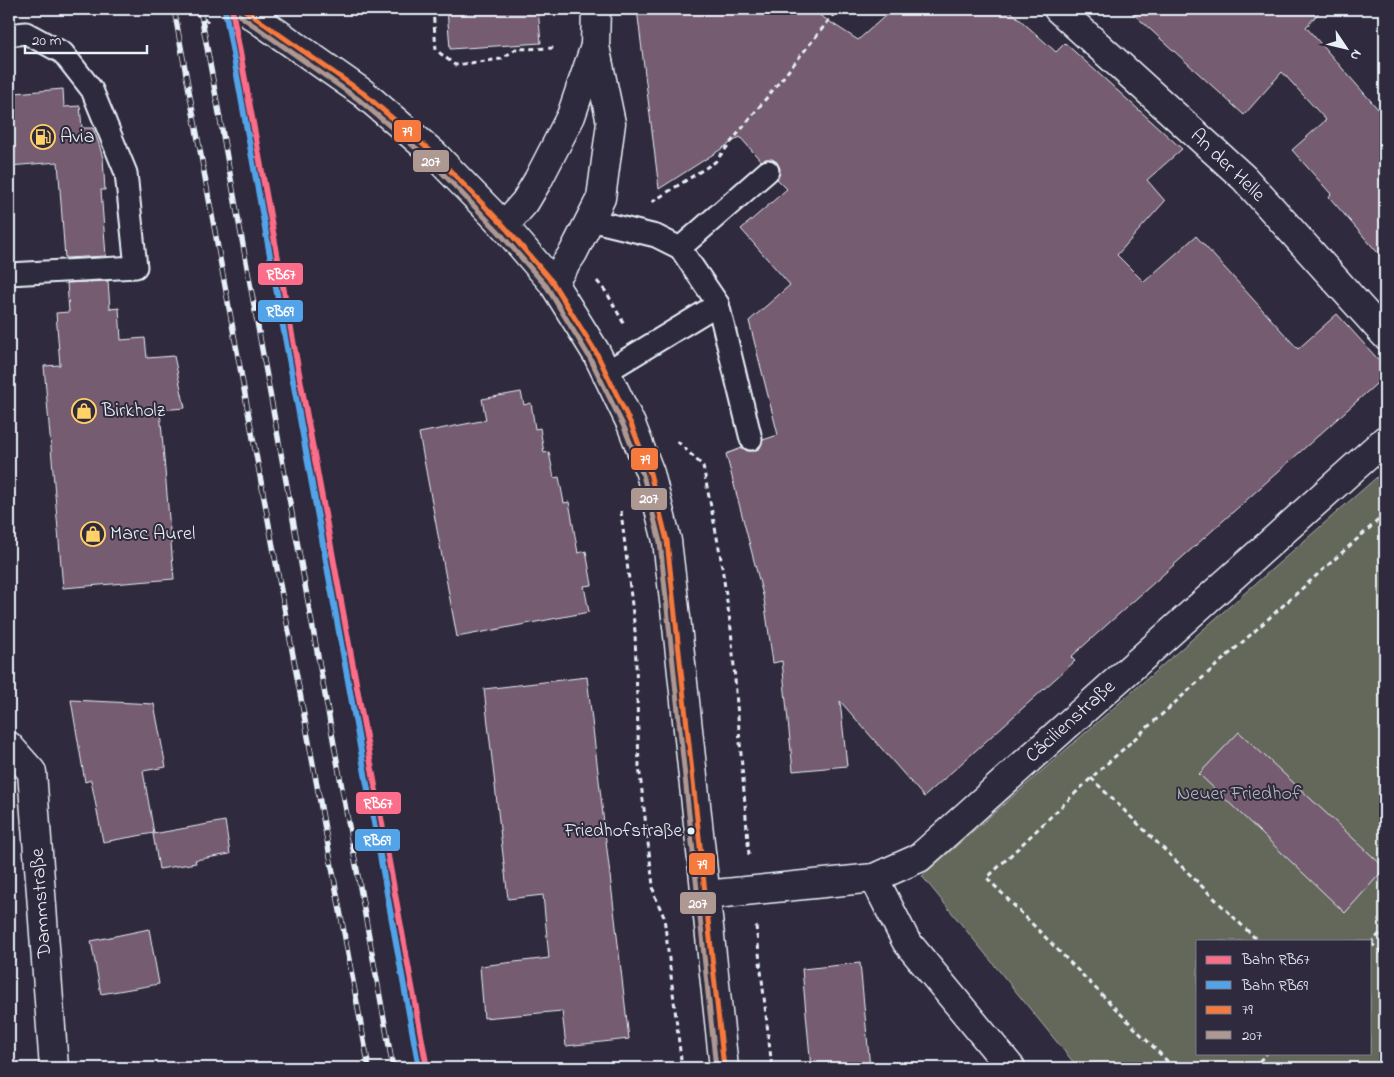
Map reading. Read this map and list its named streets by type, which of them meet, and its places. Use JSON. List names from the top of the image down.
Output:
{
  "streets": {
    "street": ["An der Helle", "Cäcilienstraße", "Dammstraße"]
  },
  "parks": ["Neuer Friedhof"],
  "places": {
    "fuel station": ["Avia"],
    "shop": ["Birkholz", "Marc Aurel"],
    "other": ["Friedhofstraße"]
  },
  "lines": [
    "rail line RB67",
    "transit line 79",
    "rail line RB69",
    "transit line 207"
  ],
  "legend": [
    "Bahn RB67",
    "Bahn RB69",
    "79",
    "207"
  ],
  "scale_bar": "20 m",
  "north": "bottom right"
}
